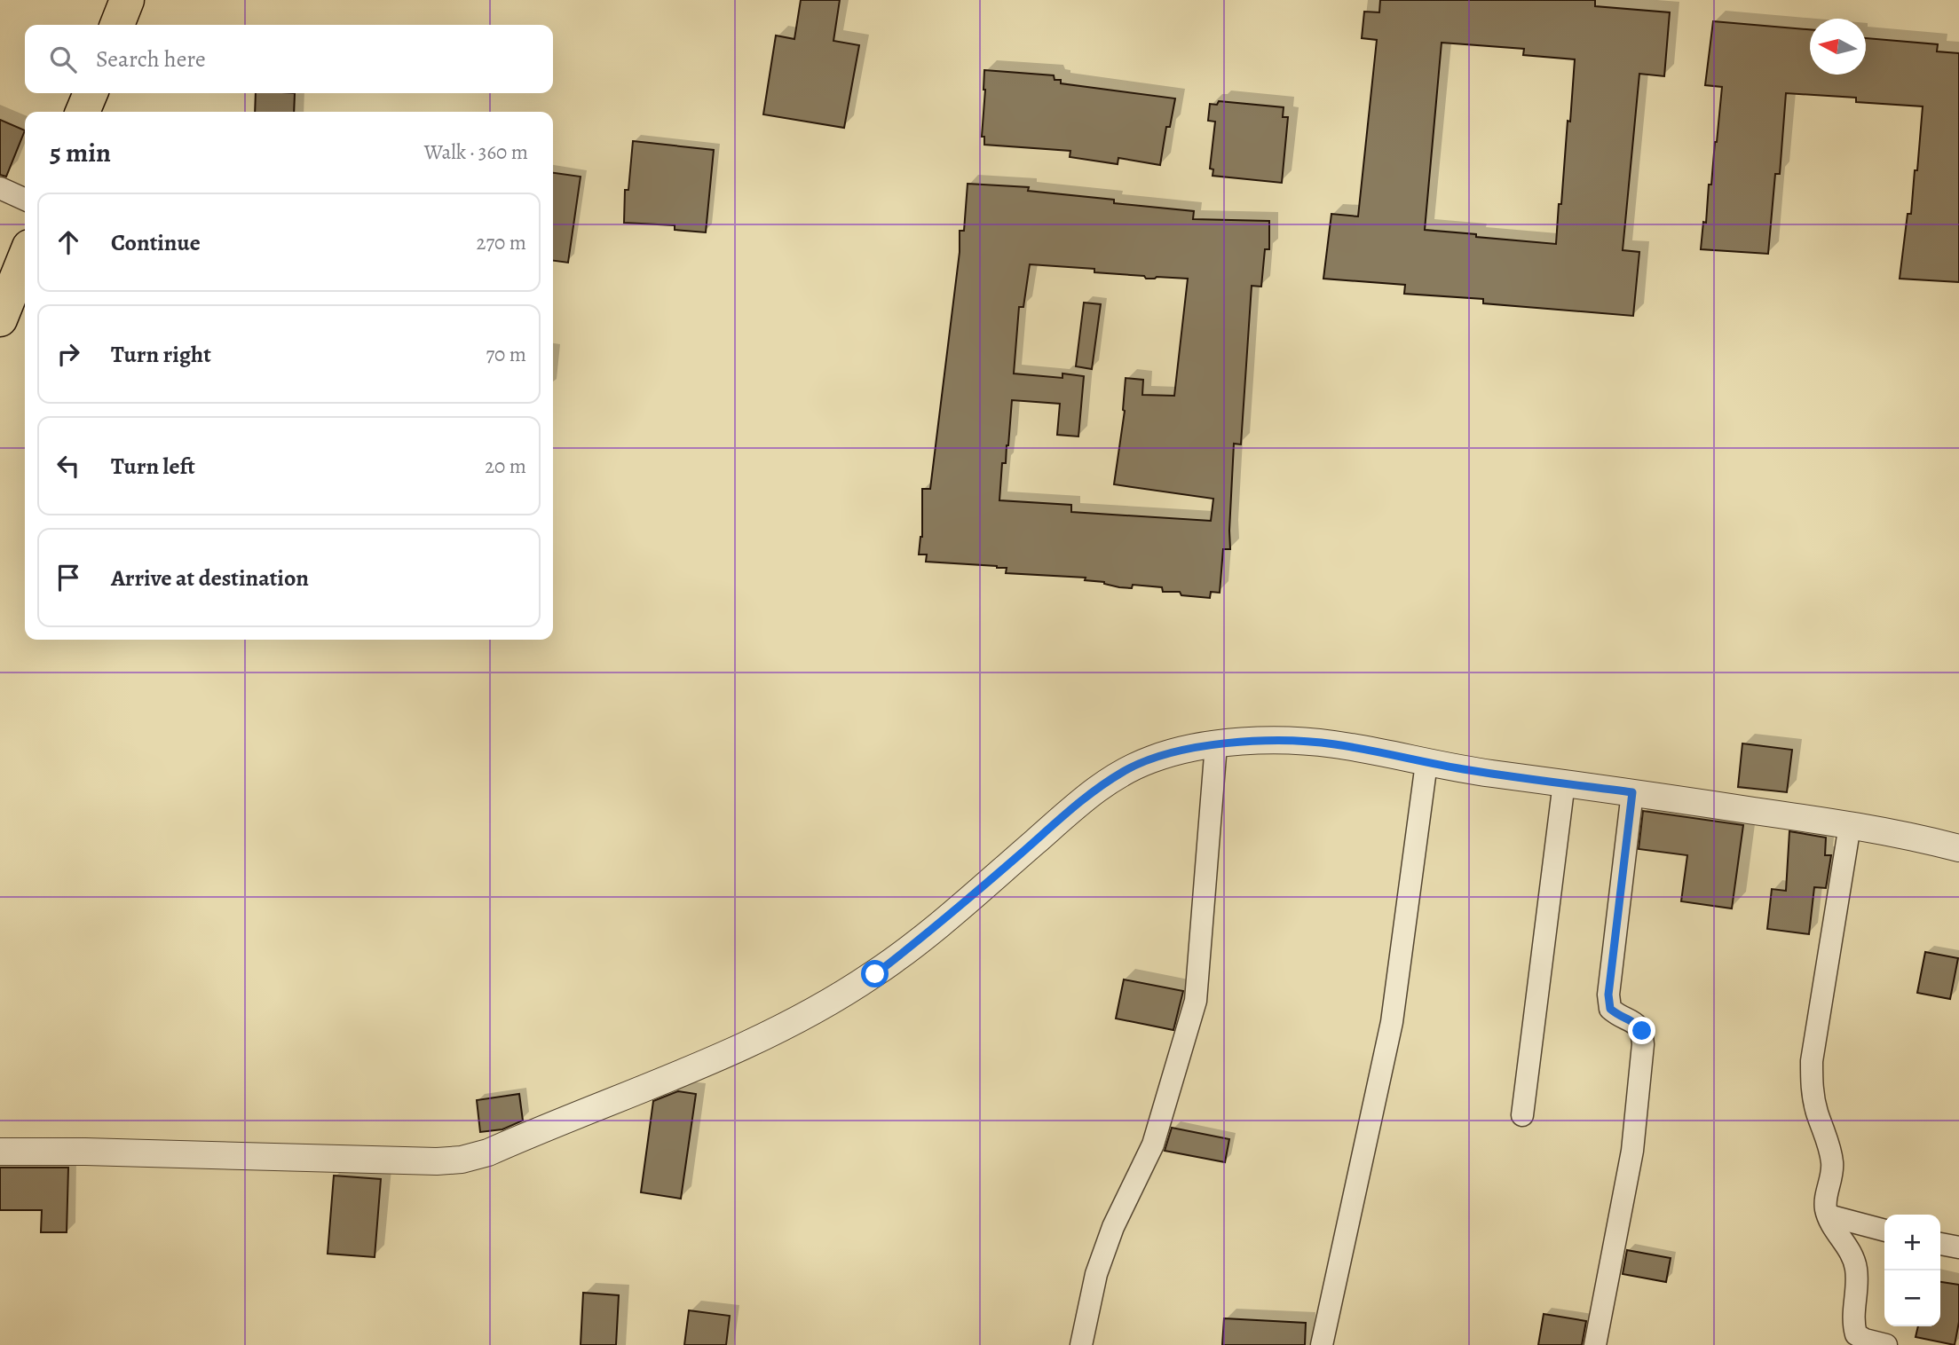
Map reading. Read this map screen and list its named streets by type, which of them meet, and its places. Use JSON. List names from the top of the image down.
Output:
{
  "north": "left",
  "page": {
    "search": "Search here",
    "heading": ["5 min", "Walk · 360 m"],
    "list": [
      ["Continue", "270 m"],
      ["Turn right", "70 m"],
      ["Turn left", "20 m"],
      "Arrive at destination"
    ],
    "map_buttons": ["+", "−"]
  }
}
